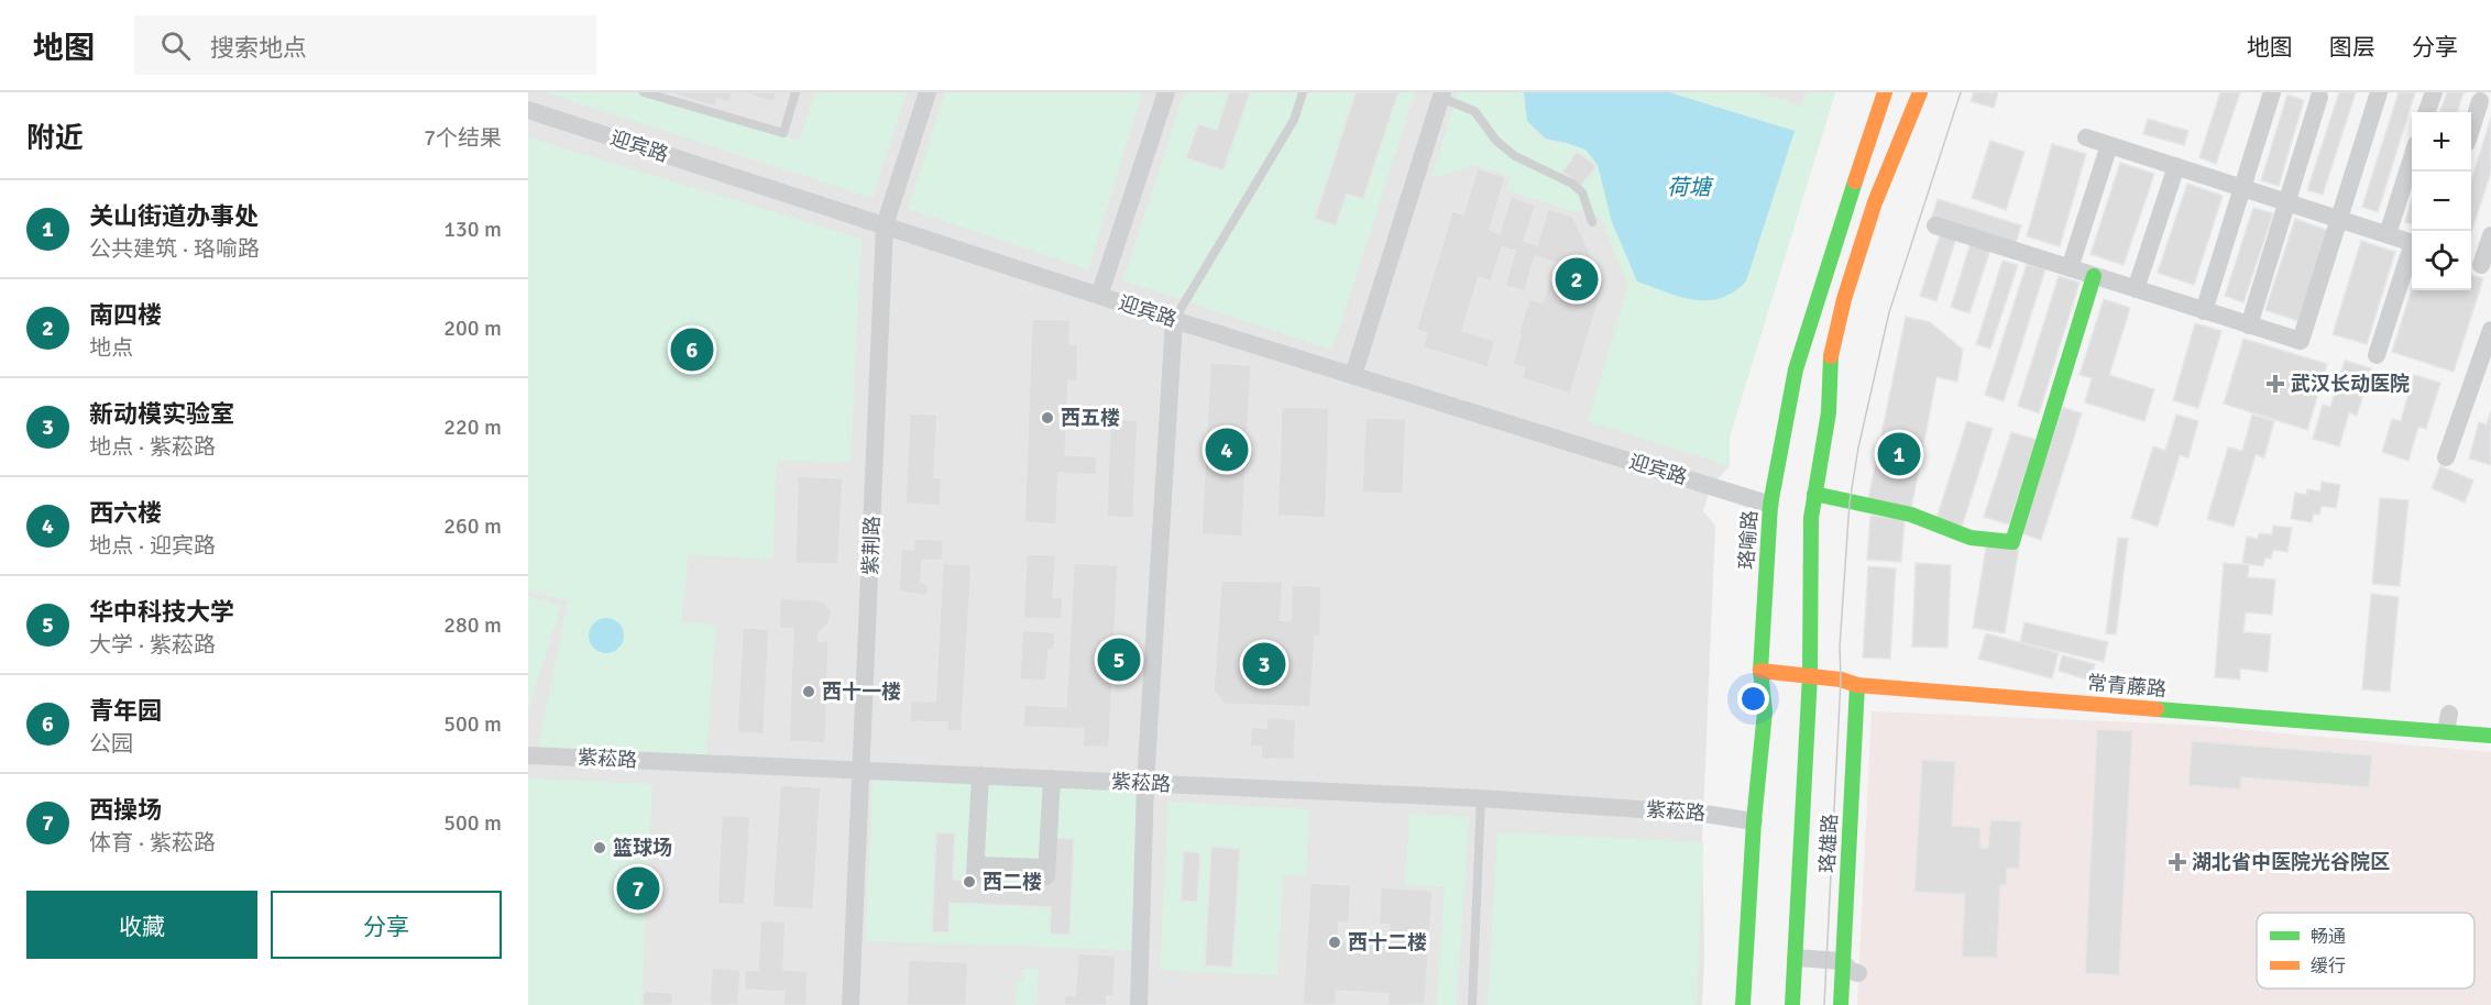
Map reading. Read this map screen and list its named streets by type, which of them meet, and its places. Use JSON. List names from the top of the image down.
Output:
{
  "streets": {
    "main road": ["珞喻路", "常青藤路", "珞雄路"],
    "street": ["迎宾路", "紫荆路", "紫菘路"]
  },
  "crossings": [
    ["迎宾路", "珞喻路"],
    ["迎宾路", "紫荆路"],
    ["珞喻路", "常青藤路"],
    ["珞喻路", "紫菘路"],
    ["紫荆路", "紫菘路"],
    ["常青藤路", "珞雄路"]
  ],
  "water": ["荷塘"],
  "places": {
    "health": ["武汉长动医院", "湖北省中医院光谷院区"],
    "other": [
      "西五楼",
      "西十一楼",
      "篮球场",
      "西二楼",
      "西十二楼"
    ]
  },
  "legend": ["畅通", "缓行"],
  "page": {
    "header": "地图",
    "search": "搜索地点",
    "nav": ["地图", "图层", "分享"],
    "heading": ["附近", "7个结果"],
    "map_buttons": ["+", "−"],
    "list": [
      {
        "mark": "1",
        "name": "关山街道办事处",
        "note": "公共建筑 · 珞喻路",
        "value": "130 m"
      },
      {
        "mark": "2",
        "name": "南四楼",
        "note": "地点",
        "value": "200 m"
      },
      {
        "mark": "3",
        "name": "新动模实验室",
        "note": "地点 · 紫菘路",
        "value": "220 m"
      },
      {
        "mark": "4",
        "name": "西六楼",
        "note": "地点 · 迎宾路",
        "value": "260 m"
      },
      {
        "mark": "5",
        "name": "华中科技大学",
        "note": "大学 · 紫菘路",
        "value": "280 m"
      },
      {
        "mark": "6",
        "name": "青年园",
        "note": "公园",
        "value": "500 m"
      },
      {
        "mark": "7",
        "name": "西操场",
        "note": "体育 · 紫菘路",
        "value": "500 m"
      }
    ],
    "pins": [
      "2",
      "6",
      "4",
      "1",
      "5",
      "3",
      "7"
    ],
    "buttons": ["收藏", "分享"]
  }
}
